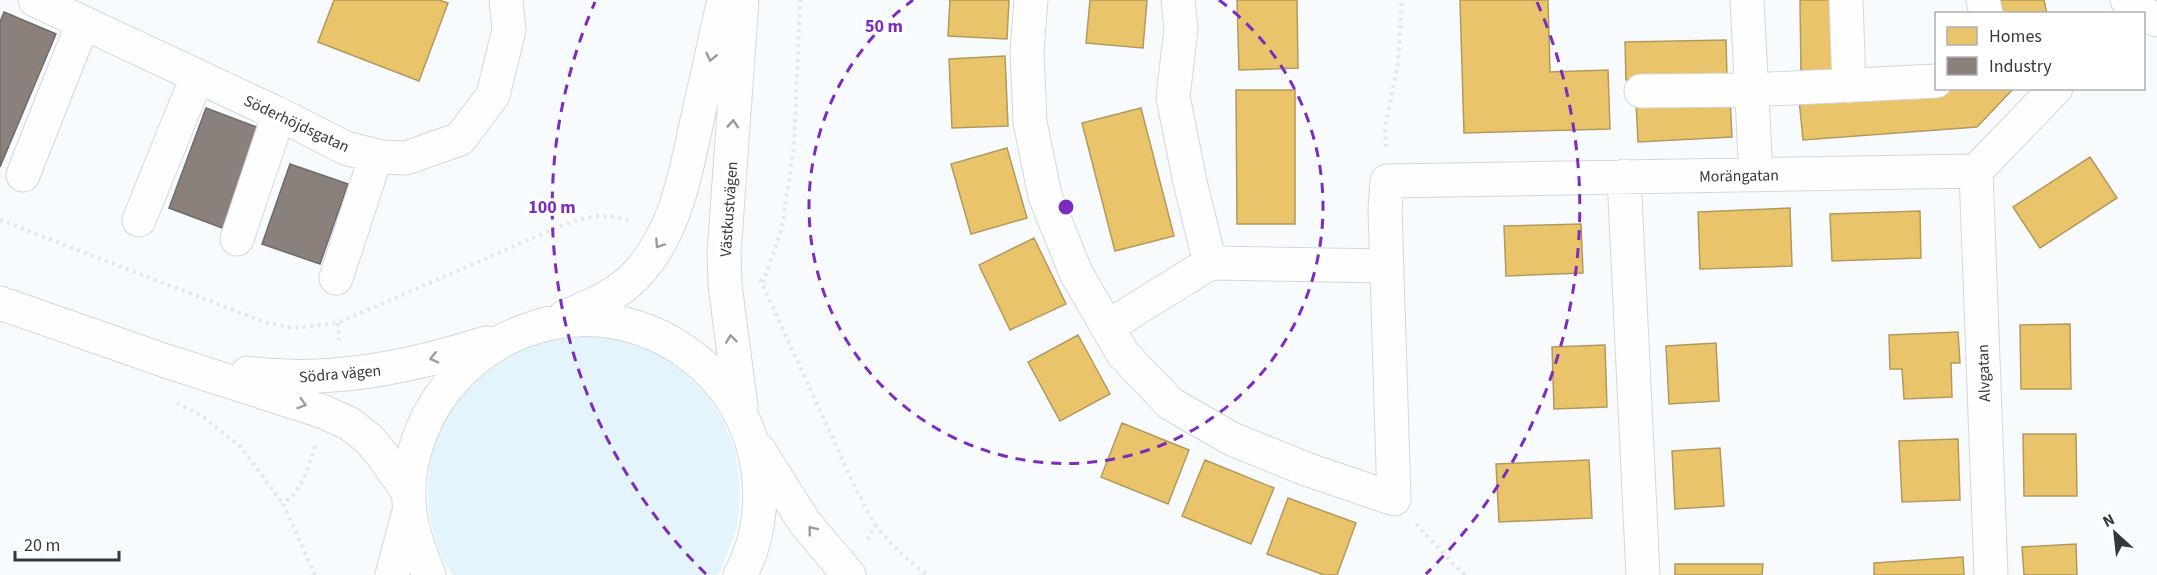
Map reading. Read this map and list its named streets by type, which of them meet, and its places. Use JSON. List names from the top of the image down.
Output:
{
  "streets": {
    "street": [
      "Söderhöjdsgatan",
      "Morängatan",
      "Västkustvägen",
      "Södra vägen",
      "Alvgatan"
    ]
  },
  "crossings": [
    ["Morängatan", "Alvgatan"]
  ],
  "legend": ["Homes", "Industry"],
  "scale_bar": "20 m",
  "north": "top left",
  "rings": ["50 m", "100 m"]
}
